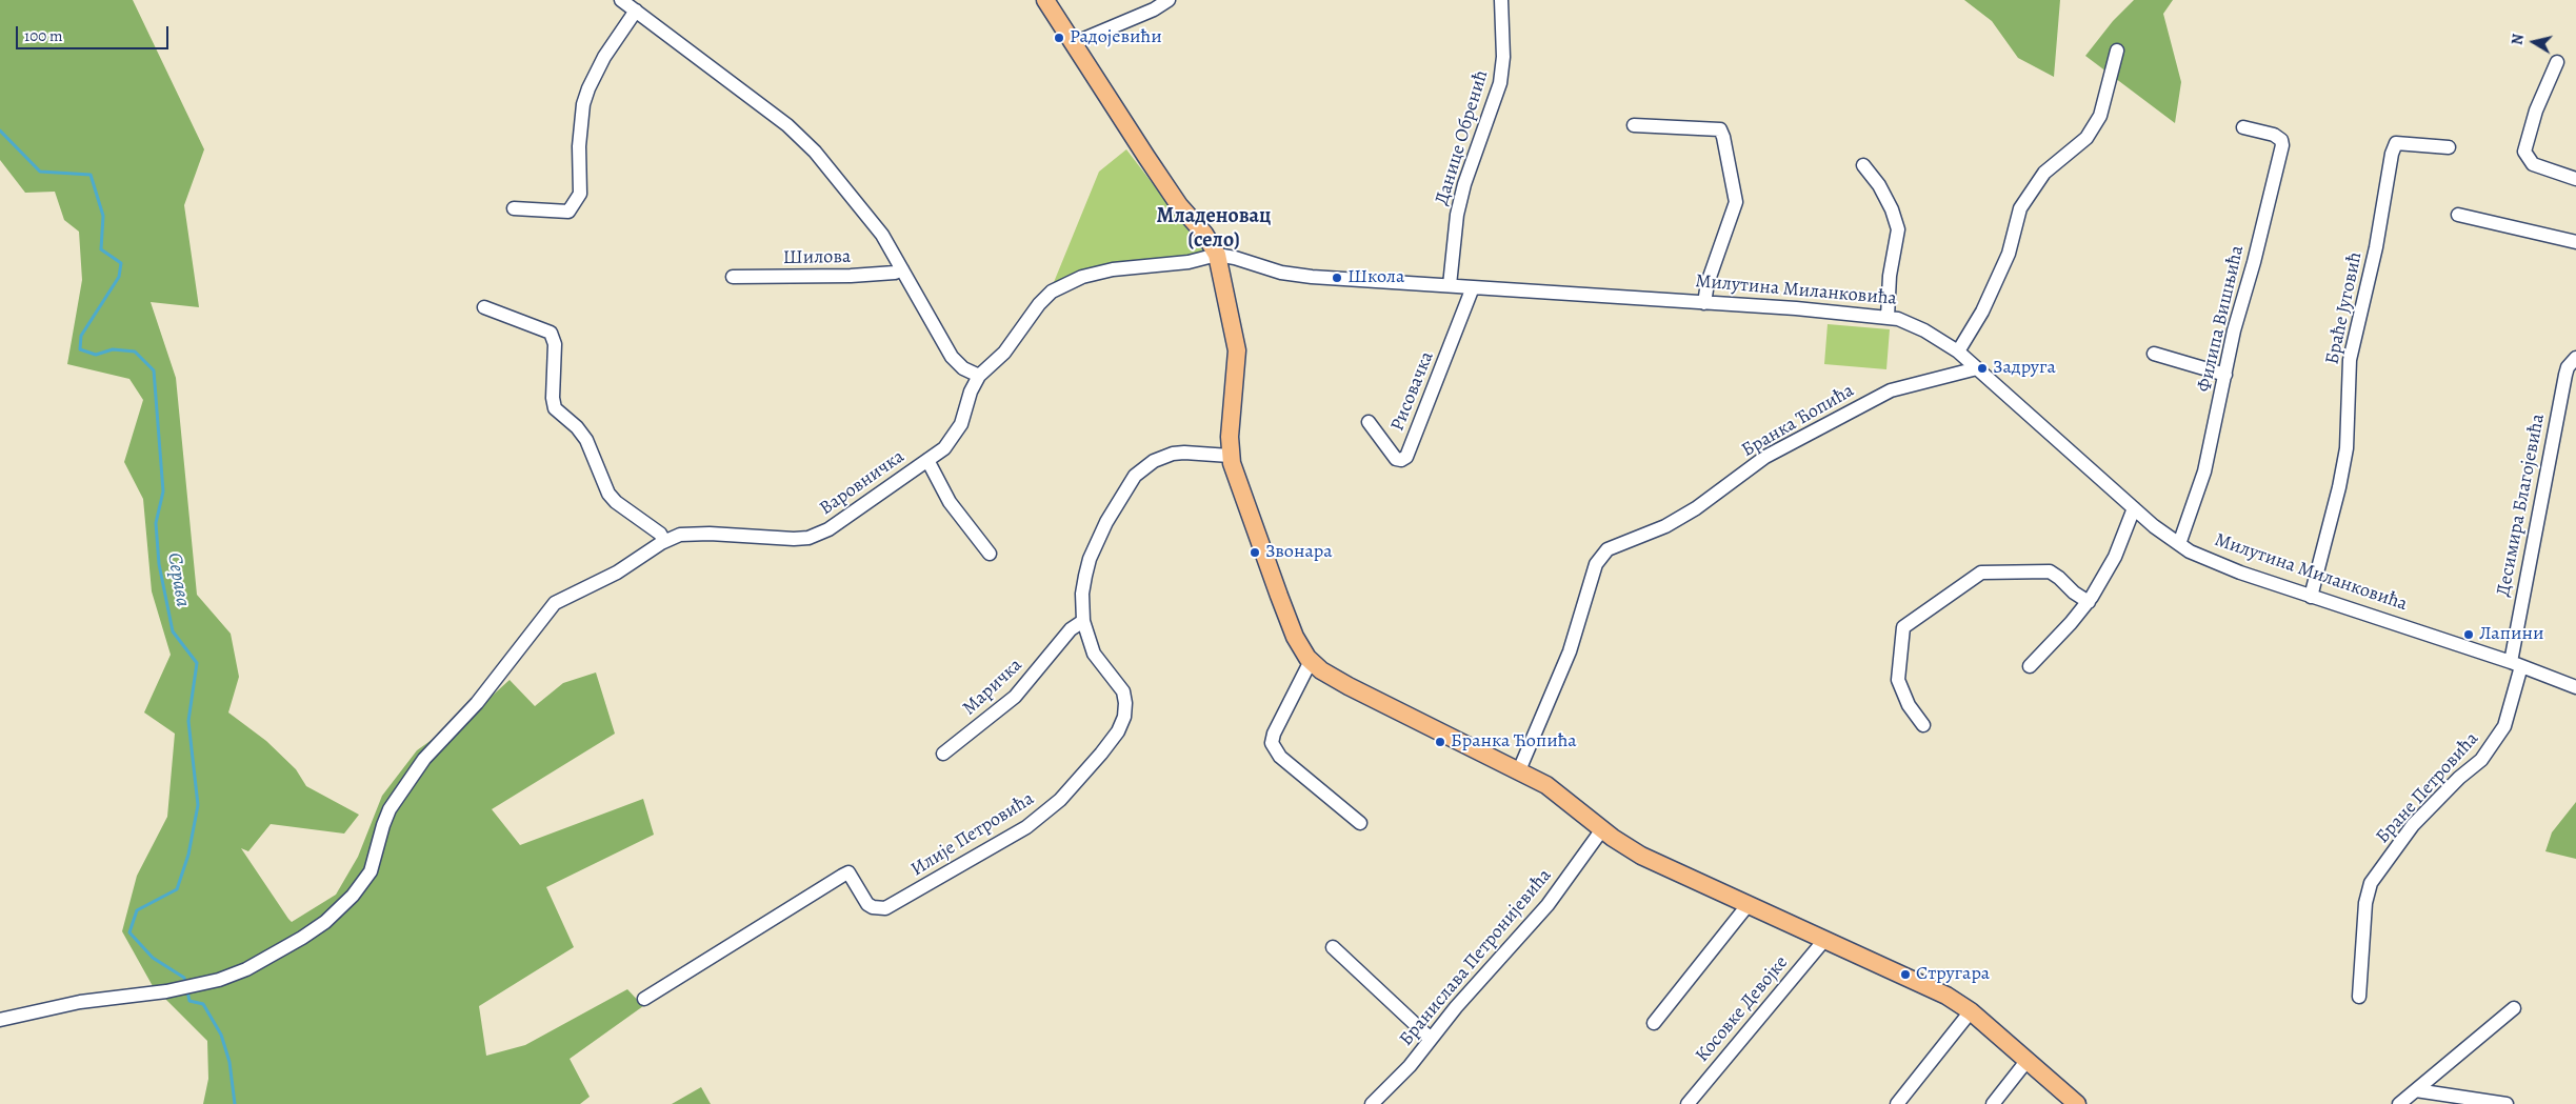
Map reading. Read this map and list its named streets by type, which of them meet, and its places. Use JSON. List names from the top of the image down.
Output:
{
  "streets": {
    "street": [
      "Данице Обренић",
      "Шилова",
      "Милутина Миланковића",
      "Браће Југовић",
      "Филипа Вишњића",
      "Рисовачка",
      "Бранка Ћопића",
      "Варовничка",
      "Десимира Благојевића",
      "Маричка",
      "Бране Петровића",
      "Илије Петровића",
      "Бранислава Петронијевића",
      "Косовке Девојке"
    ]
  },
  "crossings": [
    ["Данице Обренић", "Милутина Миланковића"],
    ["Милутина Миланковића", "Браће Југовић"],
    ["Милутина Миланковића", "Филипа Вишњића"],
    ["Милутина Миланковића", "Рисовачка"],
    ["Милутина Миланковића", "Бранка Ћопића"],
    ["Милутина Миланковића", "Варовничка"],
    ["Милутина Миланковића", "Десимира Благојевића"],
    ["Милутина Миланковића", "Бране Петровића"],
    ["Десимира Благојевића", "Бране Петровића"],
    ["Маричка", "Илије Петровића"]
  ],
  "districts": ["Младеновац (село)"],
  "water": ["Серава"],
  "places": [
    "Радојевићи",
    "Школа",
    "Задруга",
    "Звонара",
    "Лапини",
    "Бранка Ћопића",
    "Стругара"
  ],
  "scale_bar": "100 m",
  "north": "left"
}
